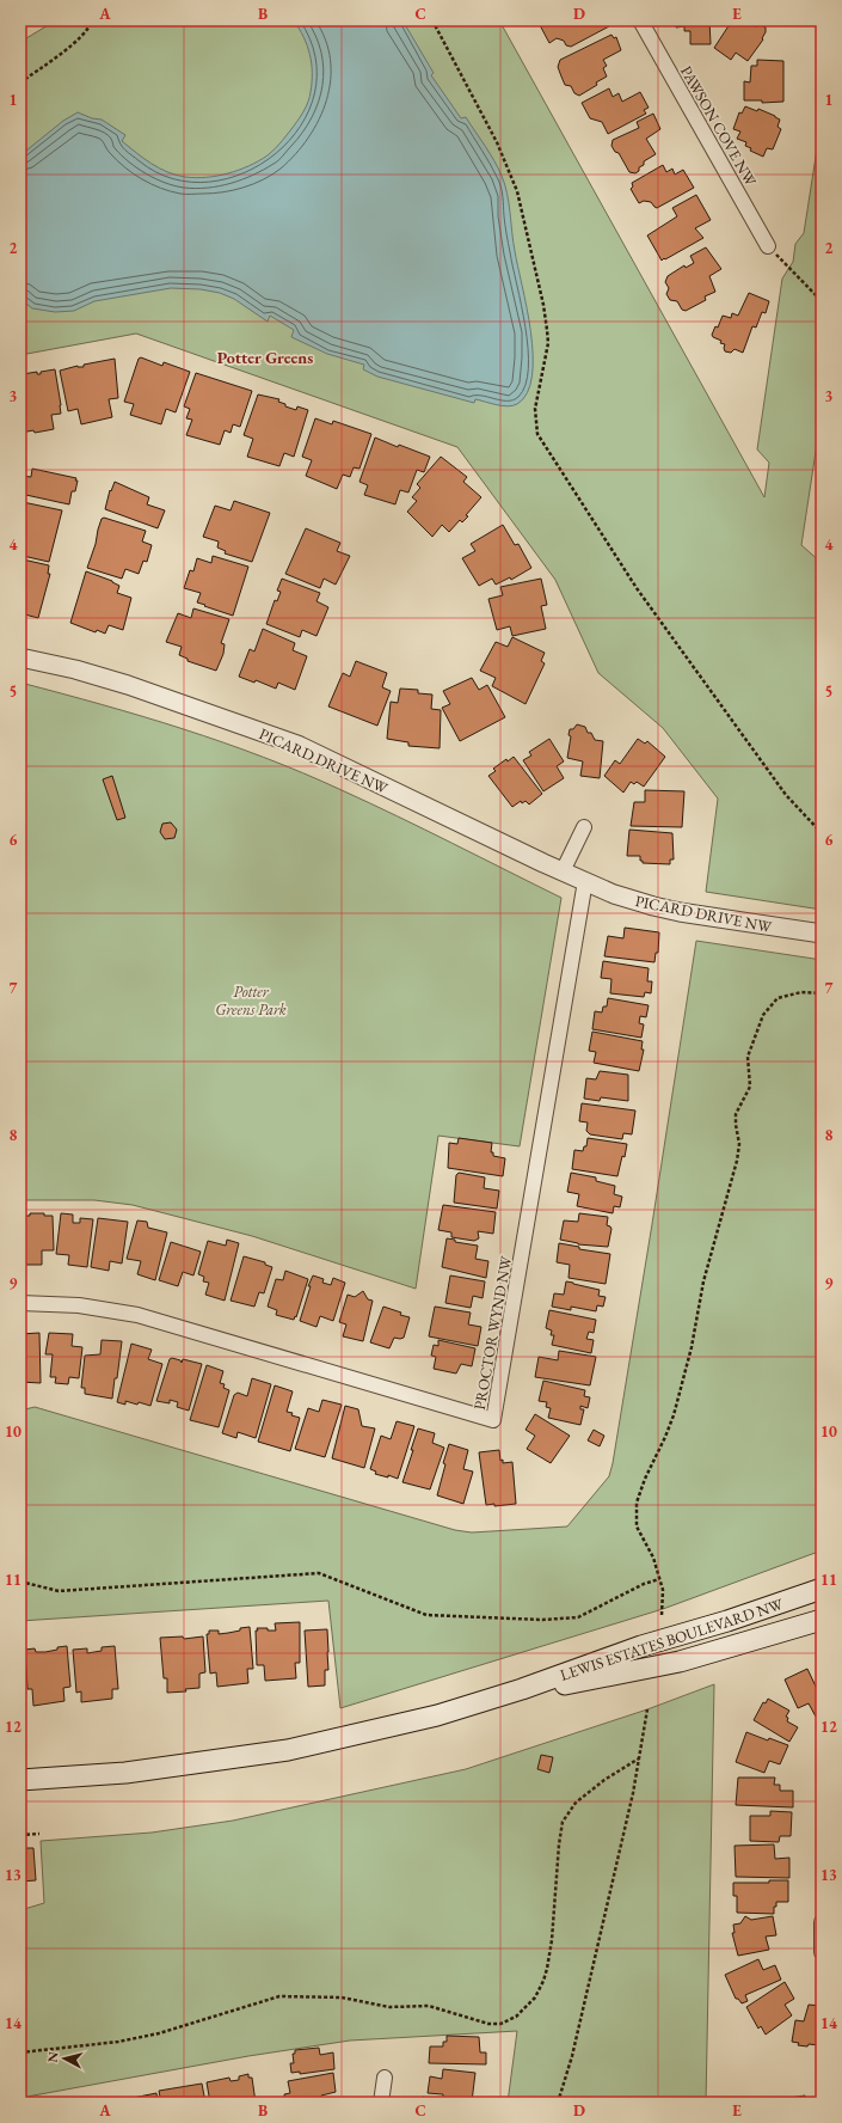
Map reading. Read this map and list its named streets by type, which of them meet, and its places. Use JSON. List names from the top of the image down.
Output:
{
  "streets": {
    "main road": ["LEWIS ESTATES BOULEVARD NW"],
    "street": ["PAWSON COVE NW", "PICARD DRIVE NW", "PROCTOR WYND NW"]
  },
  "crossings": [
    ["PICARD DRIVE NW", "PROCTOR WYND NW"]
  ],
  "districts": ["Potter Greens"],
  "parks": ["Potter Greens Park"],
  "north": "left",
  "grid": {
    "columns": [
      "A",
      "B",
      "C",
      "D",
      "E"
    ],
    "rows": [
      "1",
      "2",
      "3",
      "4",
      "5",
      "6",
      "7",
      "8",
      "9",
      "10",
      "11",
      "12",
      "13",
      "14"
    ]
  }
}
